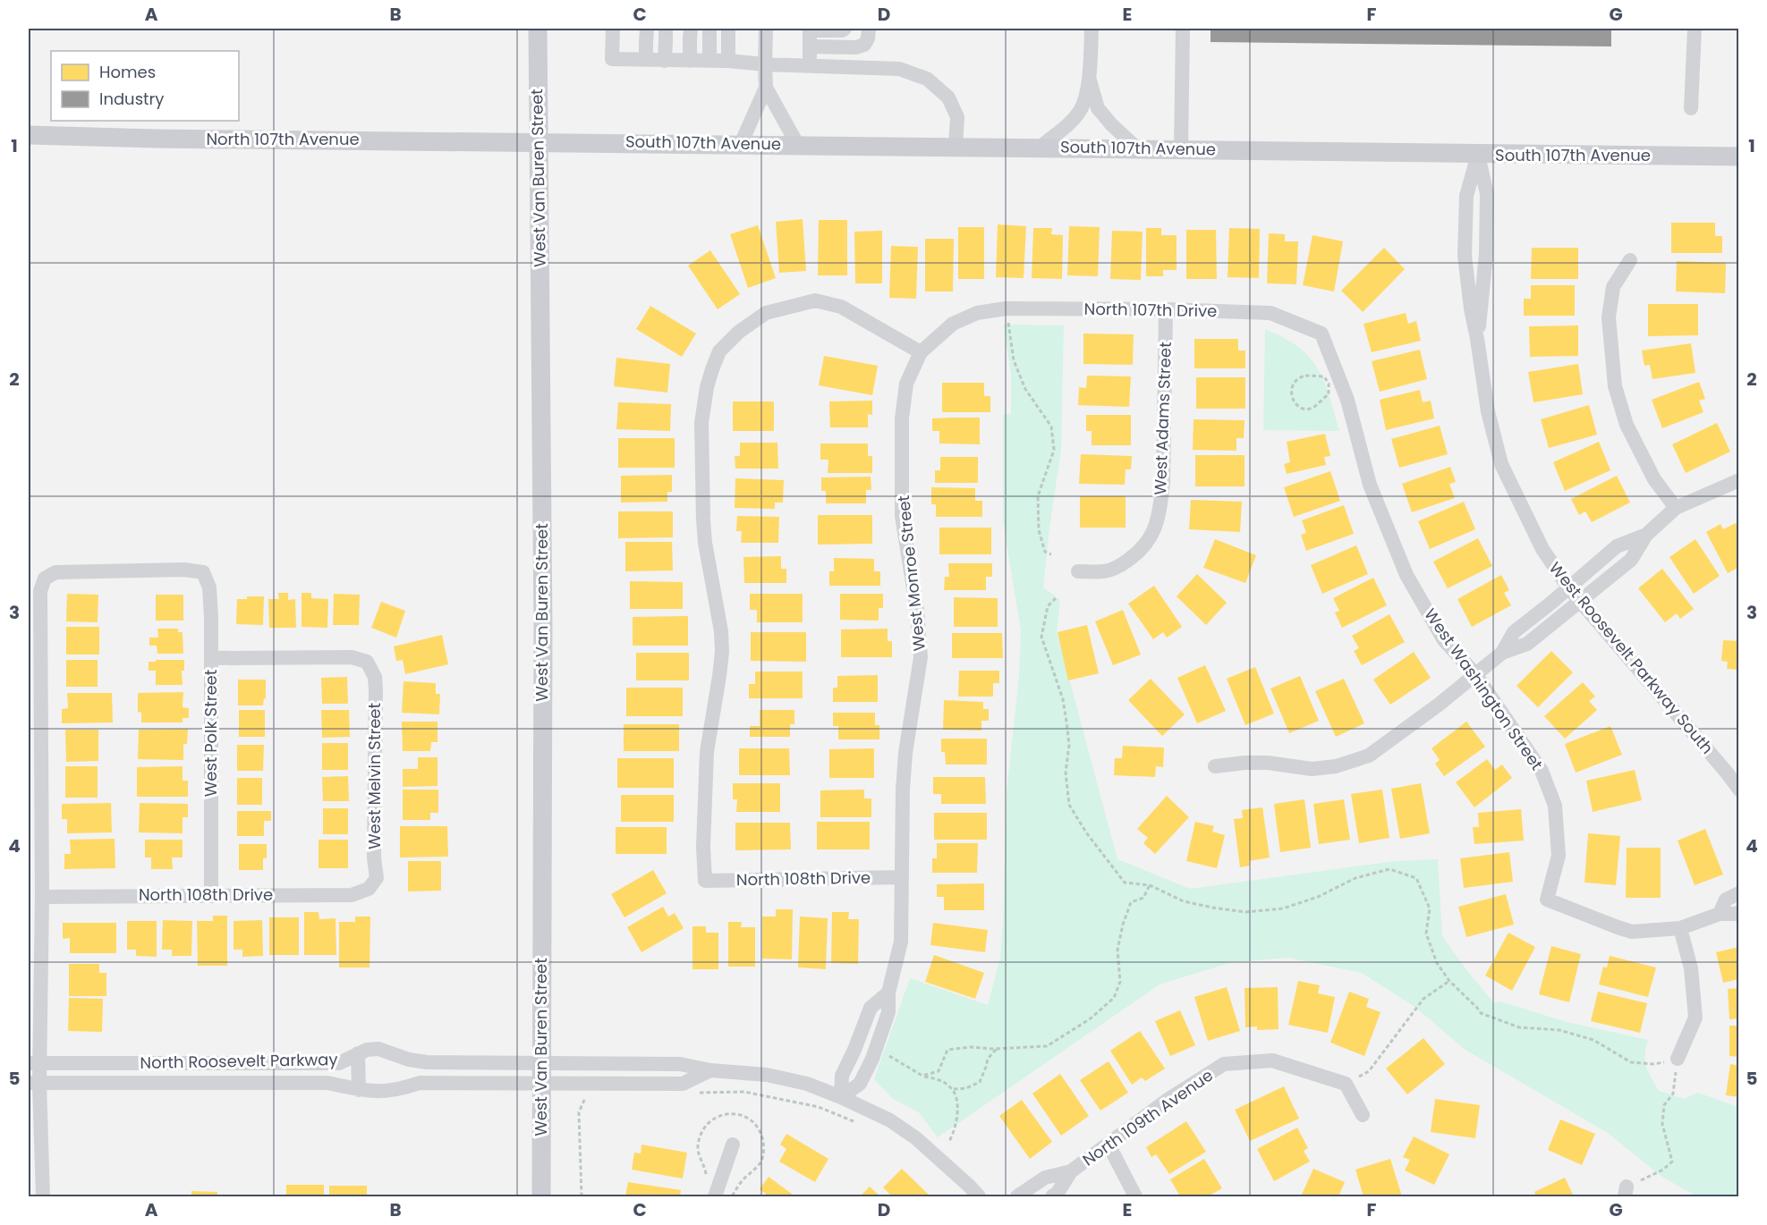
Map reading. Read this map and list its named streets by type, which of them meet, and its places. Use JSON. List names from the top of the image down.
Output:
{
  "streets": {
    "main road": ["North 107th Avenue", "South 107th Avenue", "West Van Buren Street"],
    "street": [
      "North 107th Drive",
      "West Adams Street",
      "West Monroe Street",
      "West Roosevelt Parkway South",
      "West Washington Street",
      "West Polk Street",
      "West Melvin Street",
      "North 108th Drive",
      "North Roosevelt Parkway",
      "North 109th Avenue"
    ]
  },
  "crossings": [
    ["North 107th Avenue", "South 107th Avenue"],
    ["North 107th Avenue", "West Van Buren Street"],
    ["South 107th Avenue", "West Van Buren Street"],
    ["South 107th Avenue", "West Roosevelt Parkway South"],
    ["West Van Buren Street", "North Roosevelt Parkway"],
    ["North 107th Drive", "West Adams Street"],
    ["North 107th Drive", "West Monroe Street"],
    ["North 107th Drive", "West Washington Street"],
    ["West Monroe Street", "North 108th Drive"],
    ["West Monroe Street", "North Roosevelt Parkway"],
    ["West Polk Street", "West Melvin Street"],
    ["West Polk Street", "North 108th Drive"],
    ["West Melvin Street", "North 108th Drive"]
  ],
  "legend": ["Homes", "Industry"],
  "grid": {
    "columns": [
      "A",
      "B",
      "C",
      "D",
      "E",
      "F",
      "G"
    ],
    "rows": [
      "1",
      "2",
      "3",
      "4",
      "5"
    ]
  }
}
